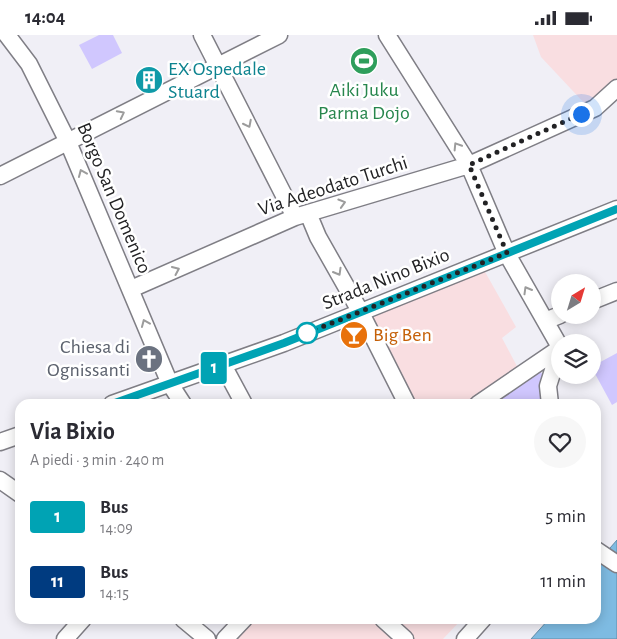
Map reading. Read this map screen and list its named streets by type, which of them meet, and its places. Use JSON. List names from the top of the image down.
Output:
{
  "streets": {
    "street": ["Via Adeodato Turchi", "Borgo San Domenico", "Strada Nino Bixio"]
  },
  "crossings": [
    ["Via Adeodato Turchi", "Borgo San Domenico"],
    ["Borgo San Domenico", "Strada Nino Bixio"]
  ],
  "one_way": ["Via Adeodato Turchi", "Borgo San Domenico"],
  "places": {
    "sports": ["Aiki Juku Parma Dojo"],
    "building": ["EX Ospedale Stuard"],
    "bar": ["Big Ben"],
    "church": ["Chiesa di Ognissanti"]
  },
  "lines": ["bus line 1"],
  "north": "top right",
  "page": {
    "status": "14:04",
    "on_map": "1",
    "heading": ["Via Bixio", "A piedi · 3 min · 240 m"],
    "list": [
      {
        "mark": "1",
        "name": "Bus",
        "note": "14:09",
        "value": "5 min"
      },
      {
        "mark": "11",
        "name": "Bus",
        "note": "14:15",
        "value": "11 min"
      }
    ]
  }
}
